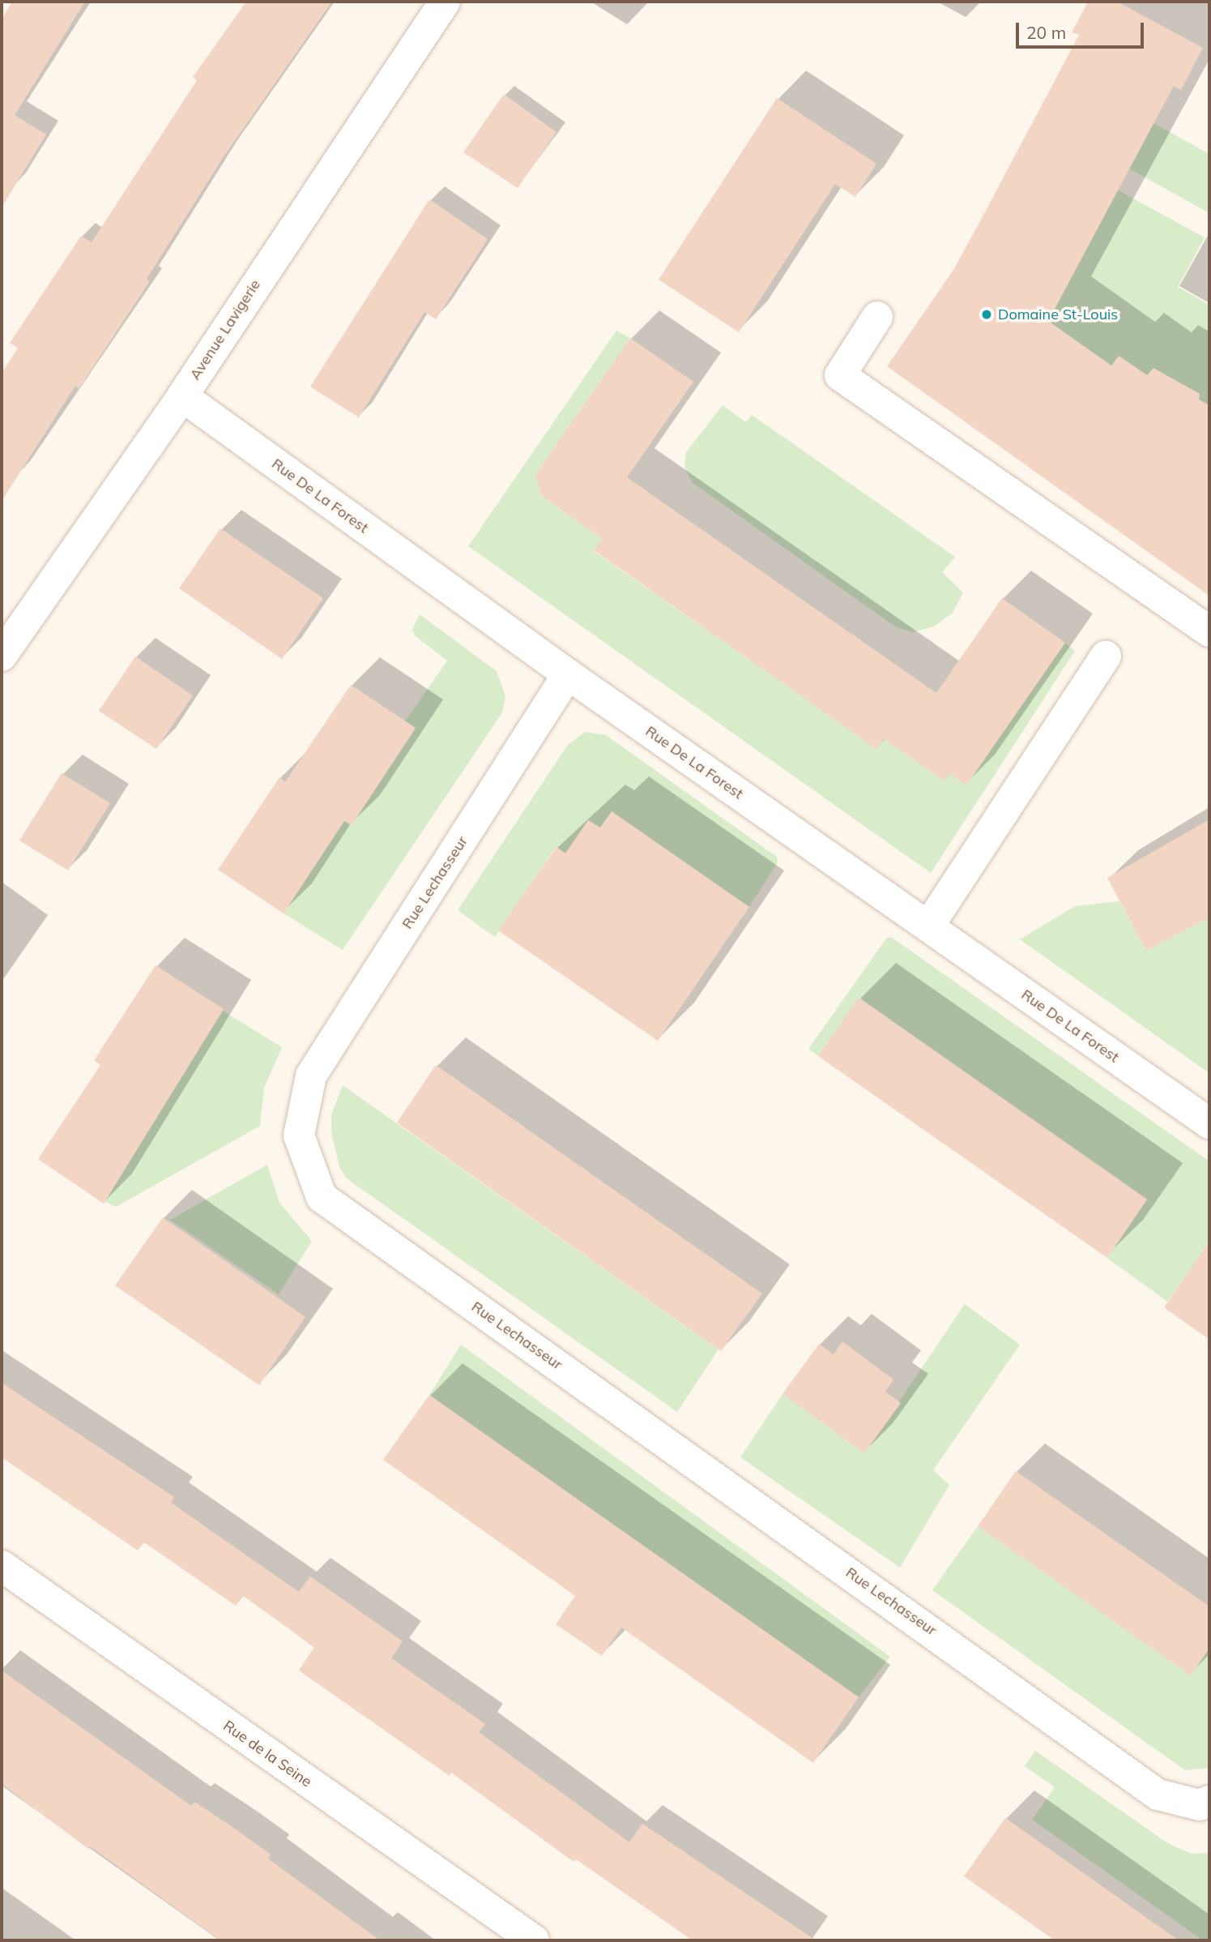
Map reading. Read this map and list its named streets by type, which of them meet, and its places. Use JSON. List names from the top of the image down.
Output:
{
  "streets": {
    "street": [
      "Avenue Lavigerie",
      "Rue De La Forest",
      "Rue Lechasseur",
      "Rue de la Seine"
    ]
  },
  "crossings": [
    ["Avenue Lavigerie", "Rue De La Forest"],
    ["Rue De La Forest", "Rue Lechasseur"]
  ],
  "places": ["Domaine St-Louis"],
  "scale_bar": "20 m"
}
